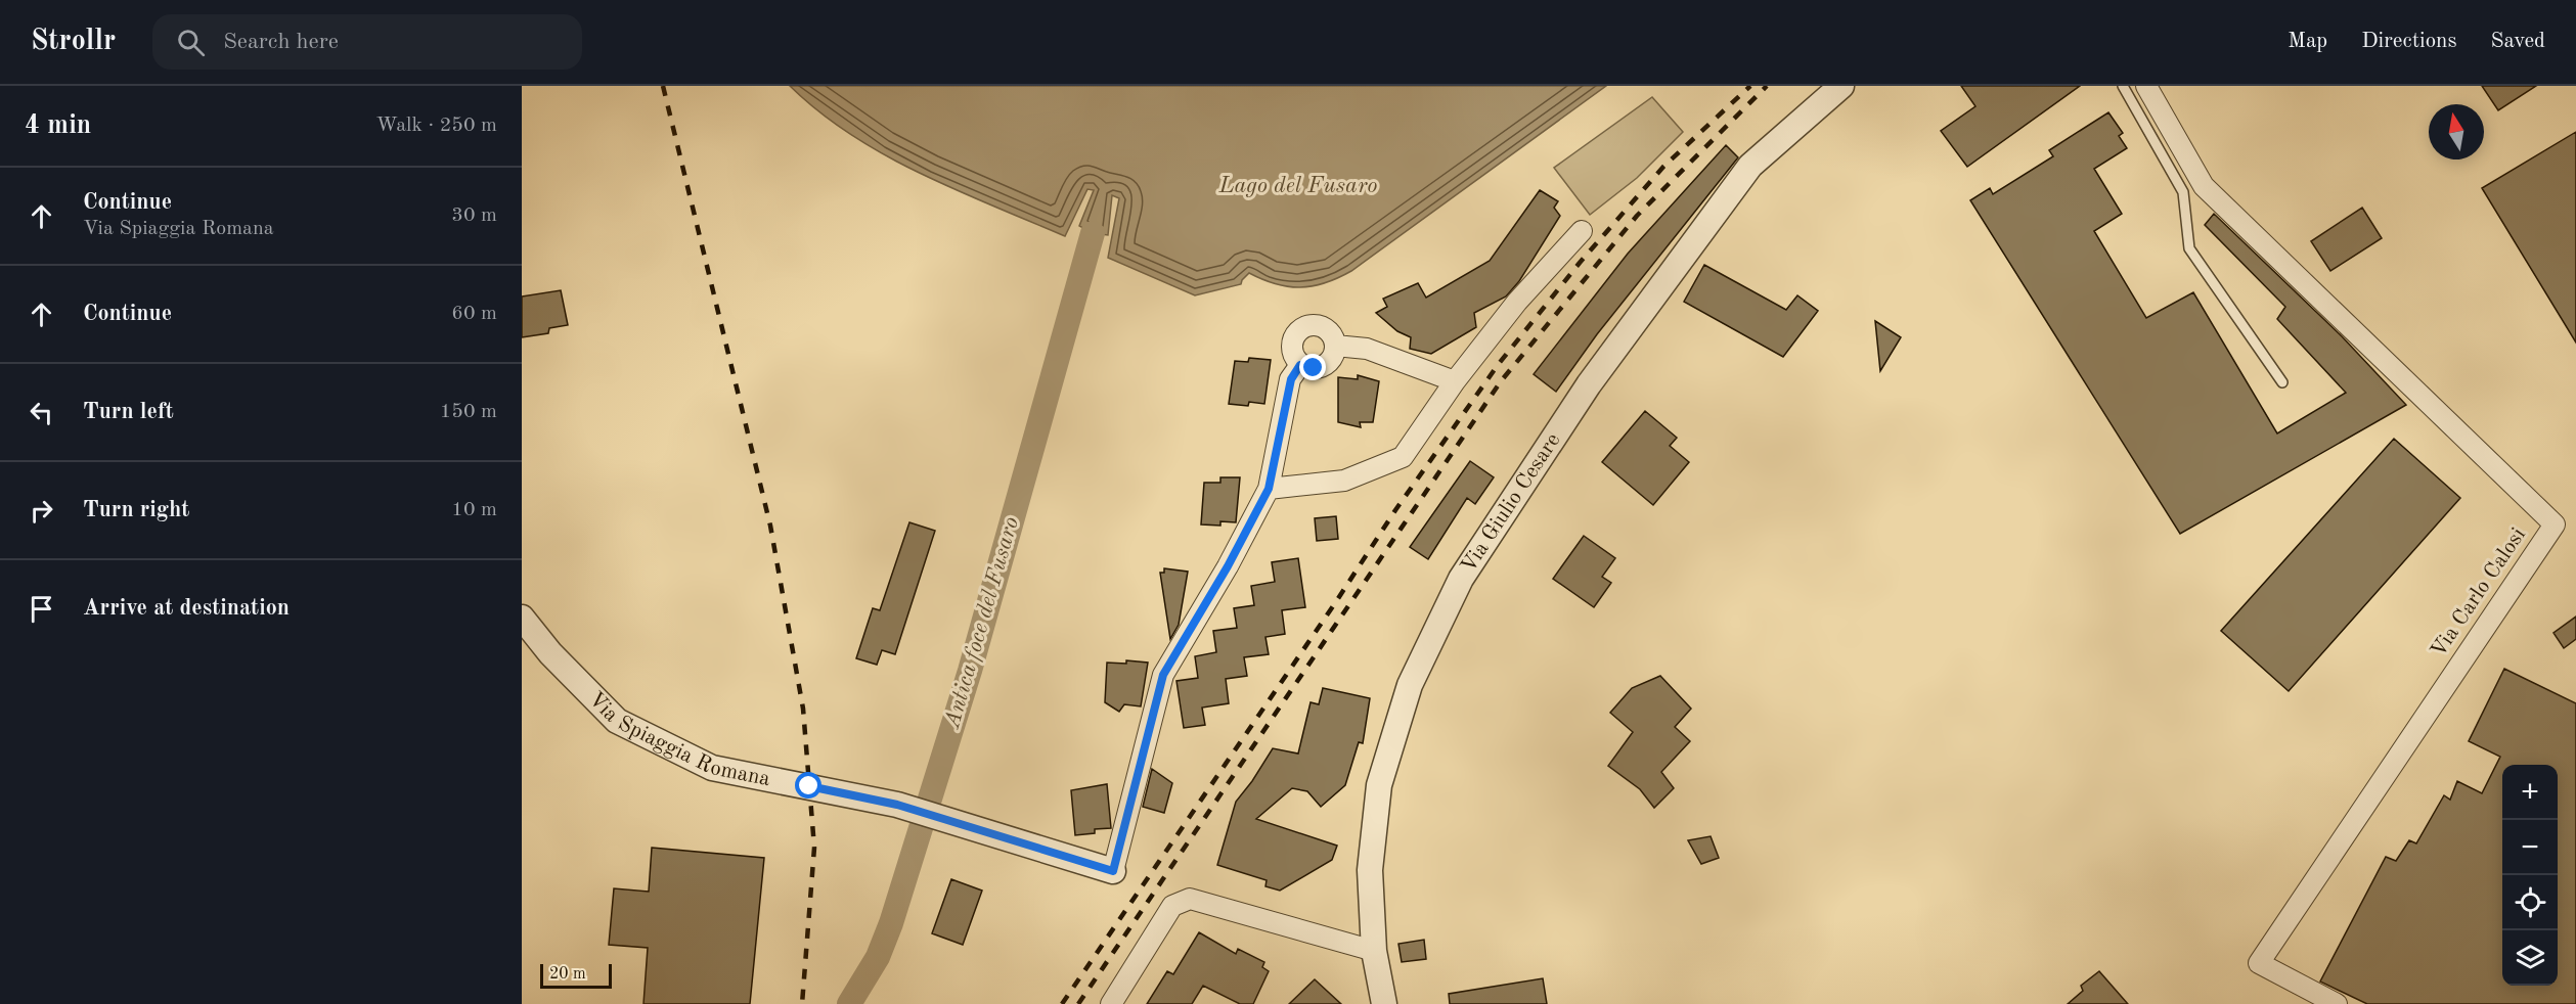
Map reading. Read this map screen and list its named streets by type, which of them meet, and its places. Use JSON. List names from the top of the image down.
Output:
{
  "streets": {
    "street": ["Via Giulio Cesare", "Via Carlo Calosi", "Via Spiaggia Romana"]
  },
  "water": ["Lago del Fusaro", "Antica foce del Fusaro"],
  "scale_bar": "20 m",
  "north": "top",
  "page": {
    "header": "Strollr",
    "search": "Search here",
    "nav": ["Map", "Directions", "Saved"],
    "heading": ["4 min", "Walk · 250 m"],
    "list": [
      ["Continue", "Via Spiaggia Romana", "30 m"],
      ["Continue", "60 m"],
      ["Turn left", "150 m"],
      ["Turn right", "10 m"],
      "Arrive at destination"
    ],
    "map_buttons": ["+", "−"],
    "scale": "20 m"
  }
}
